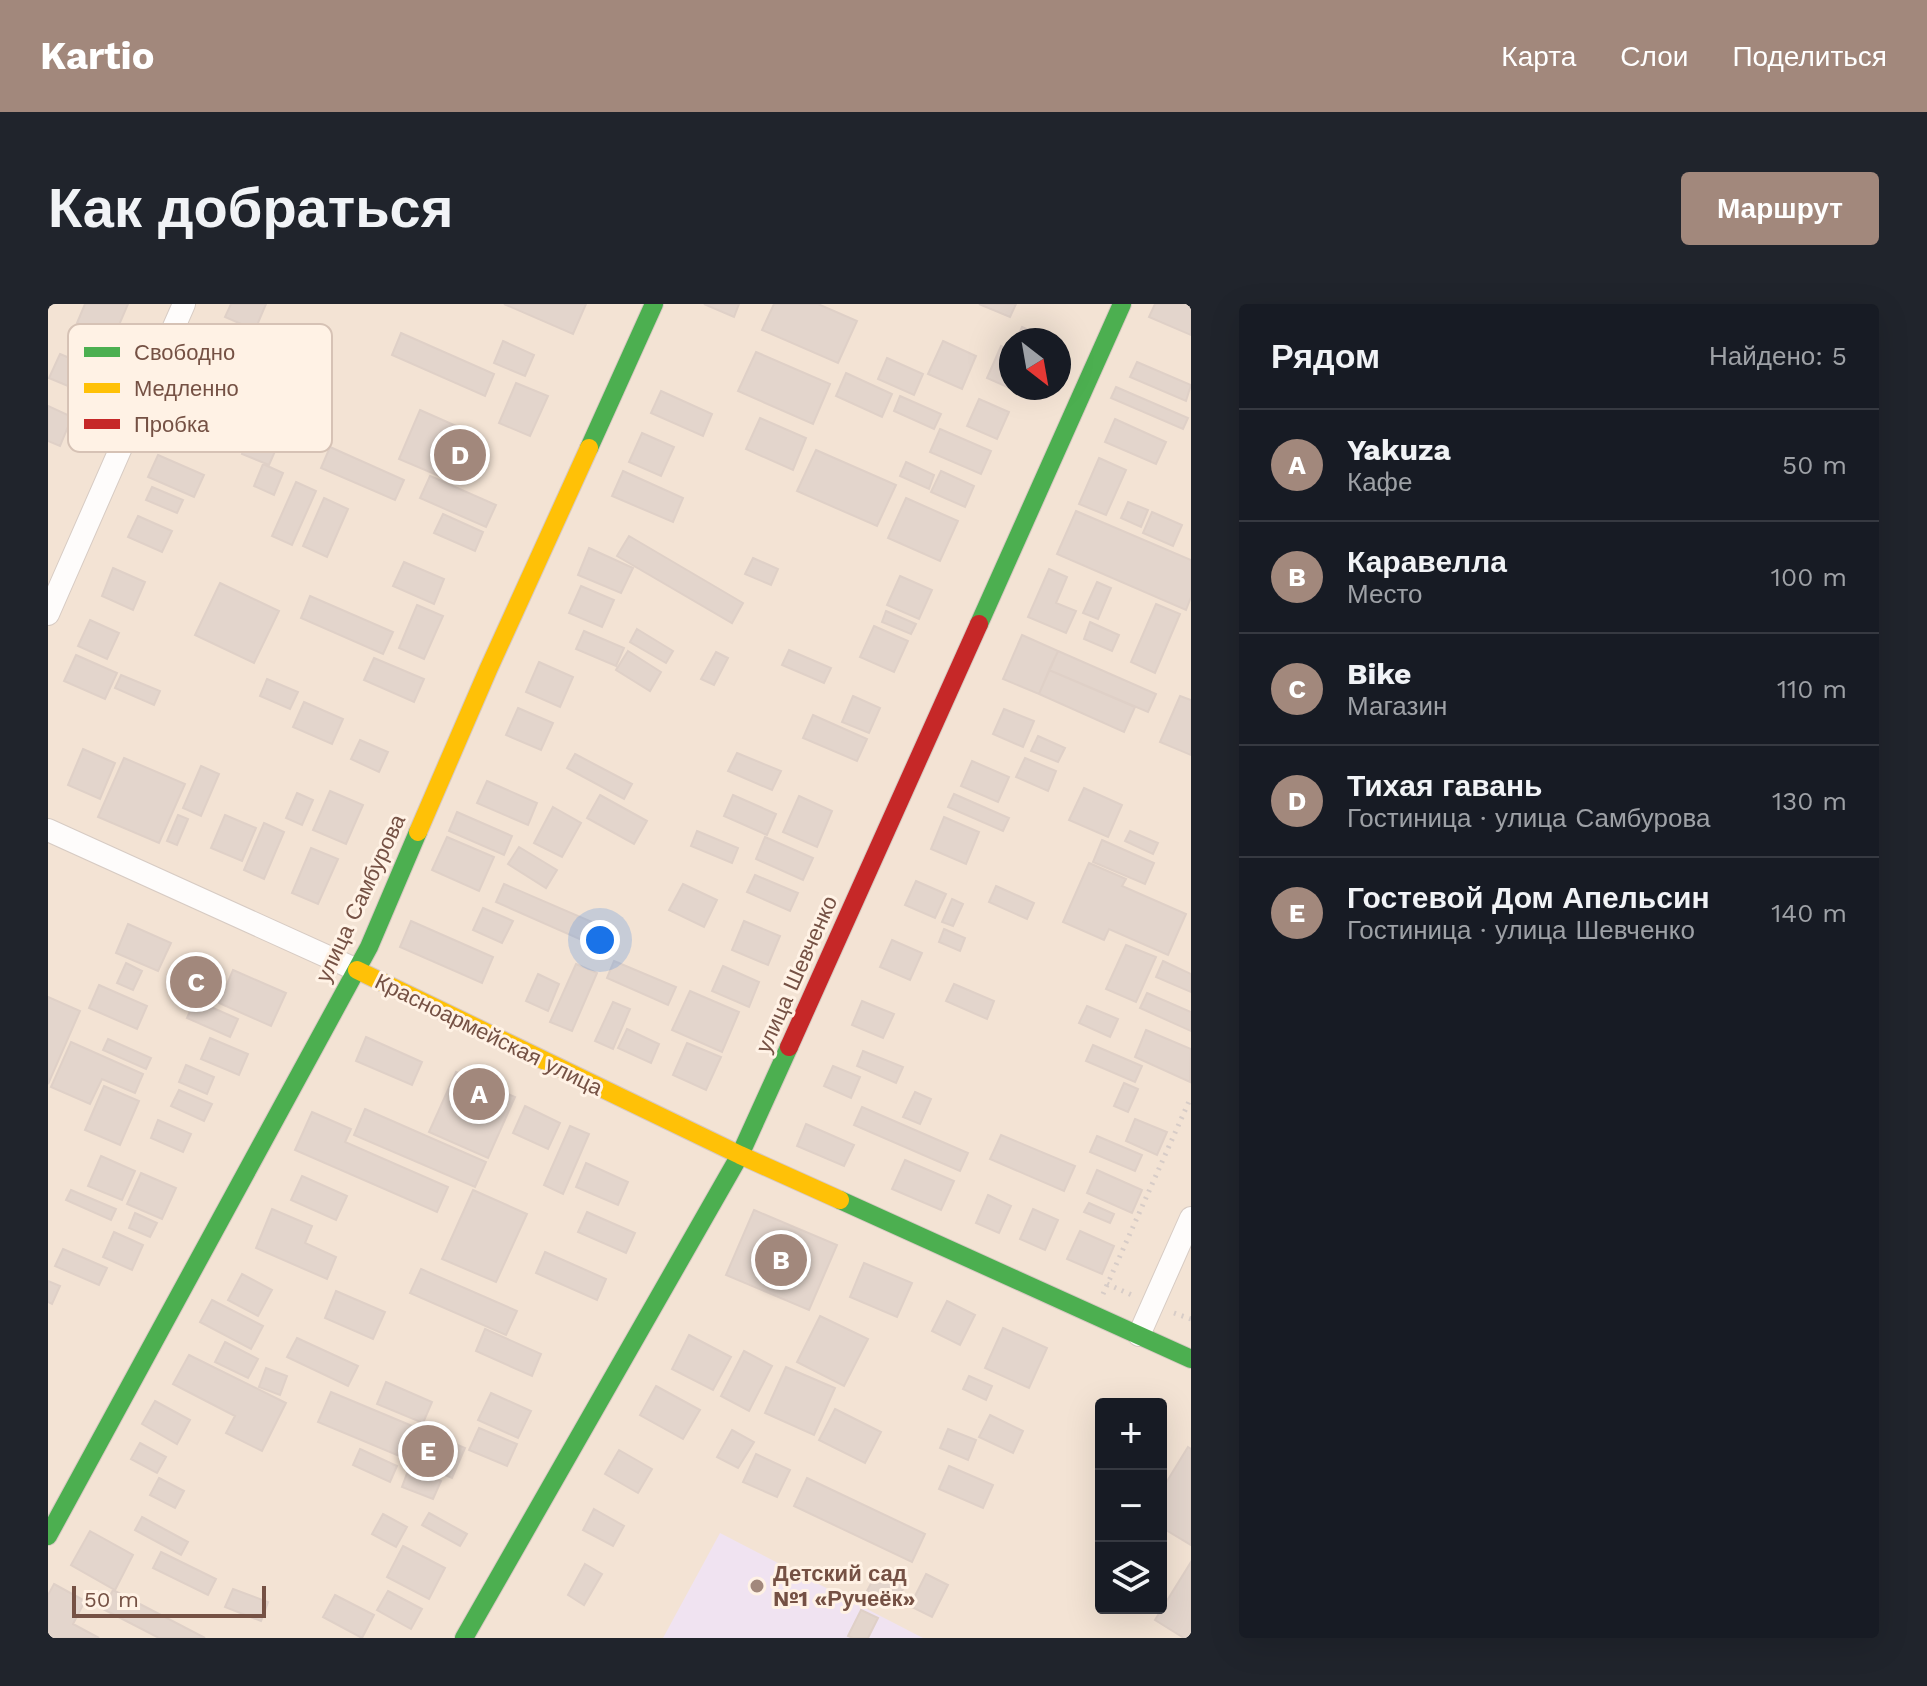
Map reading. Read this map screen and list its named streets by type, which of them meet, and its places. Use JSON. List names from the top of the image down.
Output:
{
  "streets": {
    "street": ["улица Самбурова", "улица Шевченко", "Красноармейская улица"]
  },
  "crossings": [
    ["улица Самбурова", "Красноармейская улица"],
    ["улица Шевченко", "Красноармейская улица"]
  ],
  "places": ["Детский сад №1 «Ручеёк»"],
  "legend": ["Свободно", "Медленно", "Пробка"],
  "scale_bar": "50 m",
  "north": "bottom right",
  "page": {
    "header": "Kartio",
    "nav": ["Карта", "Слои", "Поделиться"],
    "buttons": "Маршрут",
    "title": "Как добраться",
    "heading": ["Рядом", "Найдено: 5"],
    "list": [
      {
        "mark": "A",
        "name": "Yakuza",
        "note": "Кафе",
        "value": "50 m"
      },
      {
        "mark": "B",
        "name": "Каравелла",
        "note": "Место",
        "value": "100 m"
      },
      {
        "mark": "C",
        "name": "Bike",
        "note": "Магазин",
        "value": "110 m"
      },
      {
        "mark": "D",
        "name": "Тихая гавань",
        "note": "Гостиница · улица Самбурова",
        "value": "130 m"
      },
      {
        "mark": "E",
        "name": "Гостевой Дом Апельсин",
        "note": "Гостиница · улица Шевченко",
        "value": "140 m"
      }
    ],
    "pins": [
      "D",
      "C",
      "A",
      "B",
      "E"
    ],
    "map_buttons": ["+", "−"],
    "scale": "50 m"
  }
}
